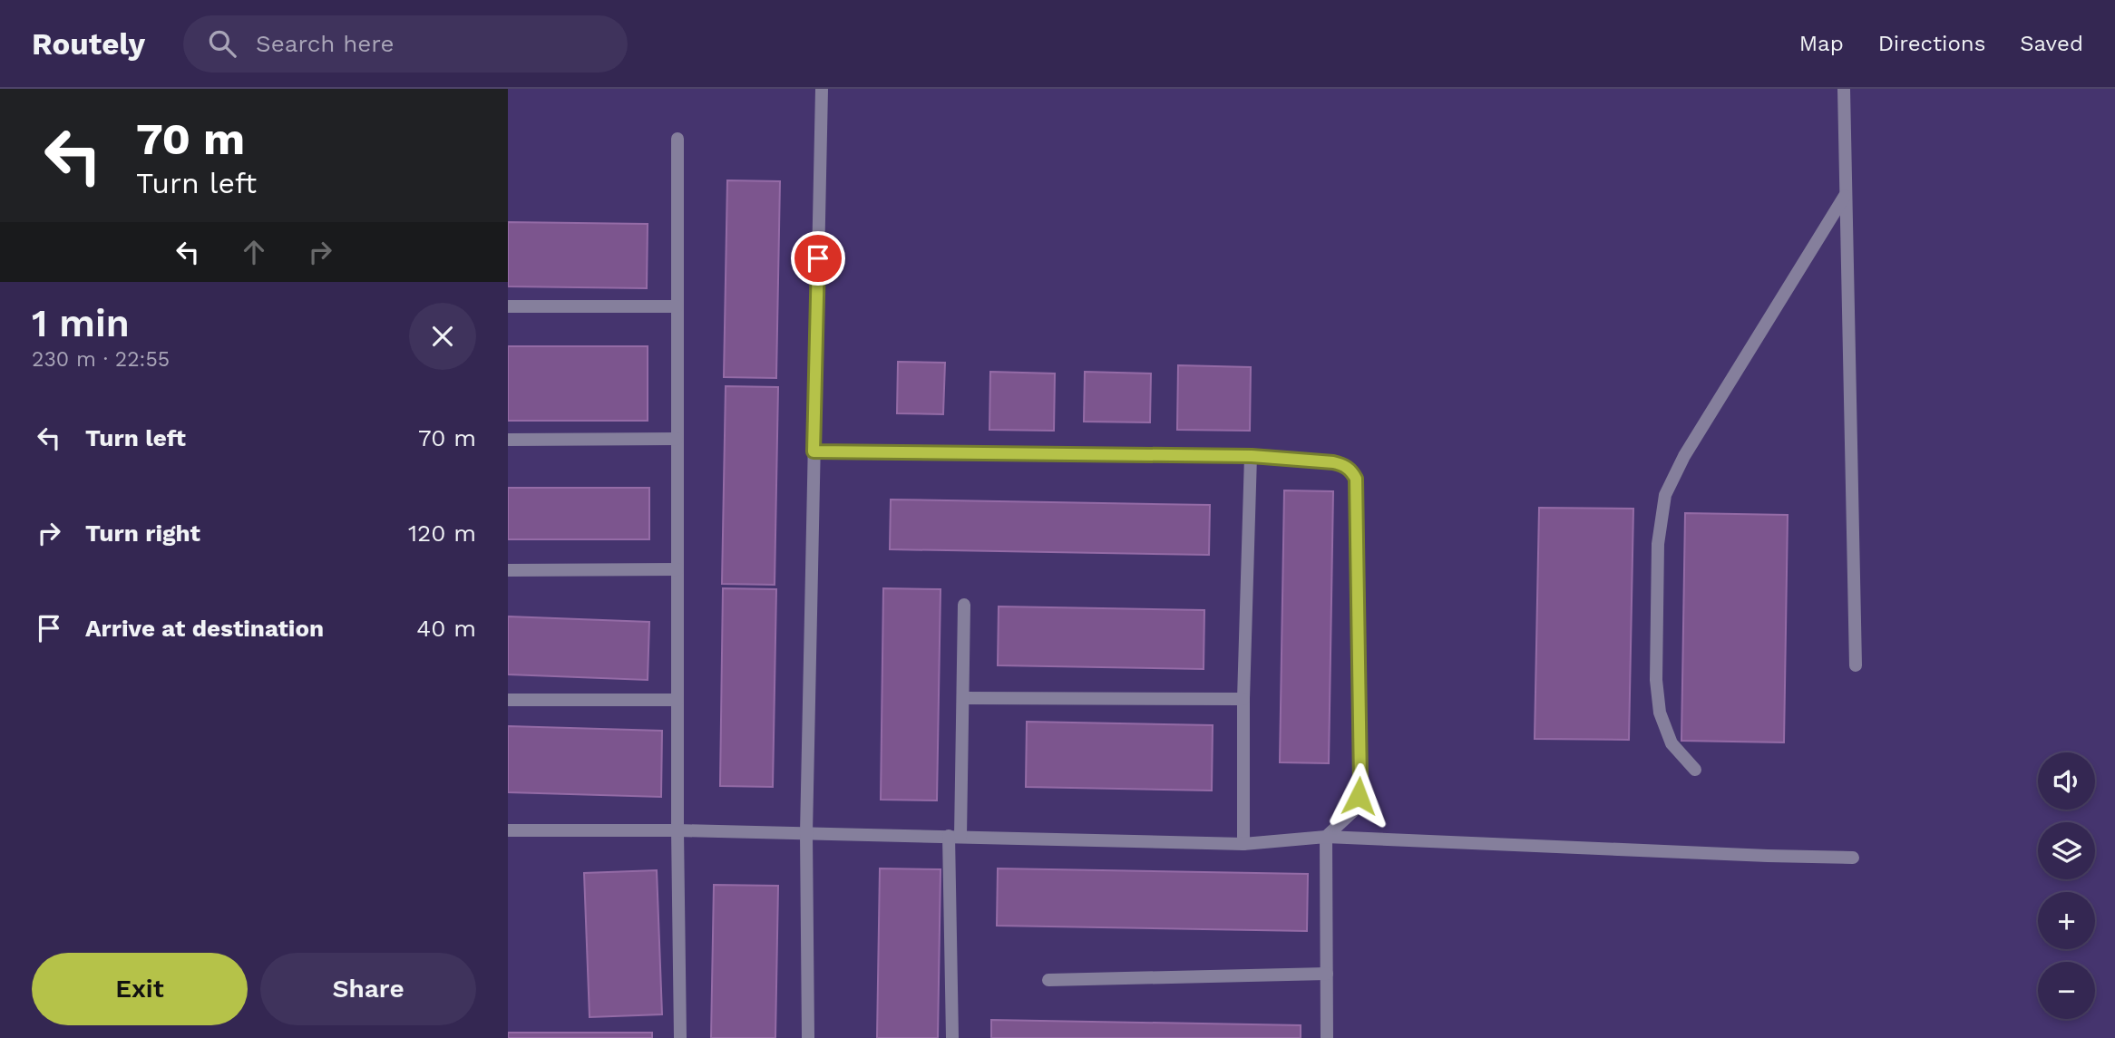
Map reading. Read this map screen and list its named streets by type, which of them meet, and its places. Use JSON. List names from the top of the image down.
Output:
{
  "page": {
    "header": "Routely",
    "search": "Search here",
    "nav": ["Map", "Directions", "Saved"],
    "turn": ["70 m", "Turn left"],
    "heading": ["1 min", "230 m · 22:55"],
    "list": [
      {
        "name": "Turn left",
        "value": "70 m"
      },
      {
        "name": "Turn right",
        "value": "120 m"
      },
      {
        "name": "Arrive at destination",
        "value": "40 m"
      }
    ],
    "map_buttons": ["+", "−"],
    "buttons": ["Exit", "Share"]
  }
}
